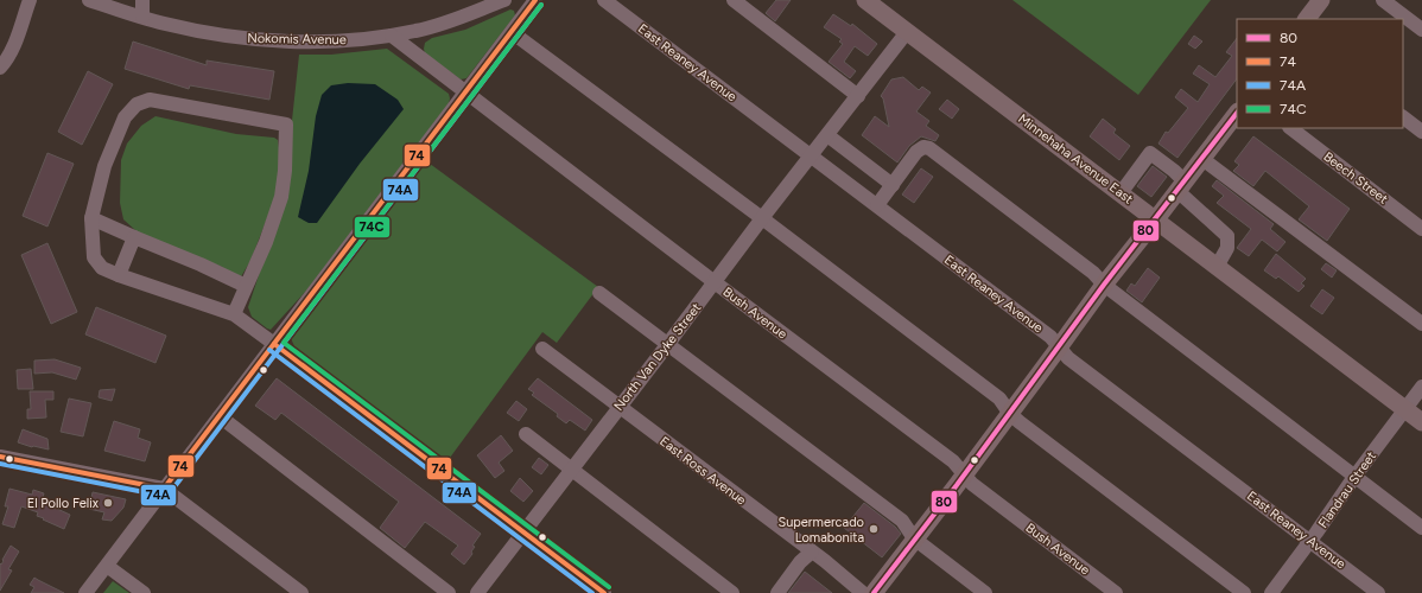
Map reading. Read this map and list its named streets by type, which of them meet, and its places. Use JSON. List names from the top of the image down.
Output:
{
  "streets": {
    "main road": ["Minnehaha Avenue East"],
    "street": [
      "Nokomis Avenue",
      "East Reaney Avenue",
      "Beech Street",
      "Bush Avenue",
      "North Van Dyke Street",
      "East Ross Avenue",
      "Flandrau Street"
    ]
  },
  "crossings": [
    ["Nokomis Avenue", "Bush Avenue"],
    ["East Reaney Avenue", "North Van Dyke Street"],
    ["East Reaney Avenue", "Flandrau Street"],
    ["Minnehaha Avenue East", "North Van Dyke Street"],
    ["Minnehaha Avenue East", "Flandrau Street"],
    ["Bush Avenue", "North Van Dyke Street"],
    ["North Van Dyke Street", "East Ross Avenue"]
  ],
  "places": ["El Pollo Felix", "Supermercado Lomabonita"],
  "lines": [
    "transit line 74",
    "transit line 74A",
    "transit line 74C",
    "transit line 80"
  ],
  "legend": [
    "80",
    "74",
    "74A",
    "74C"
  ]
}
